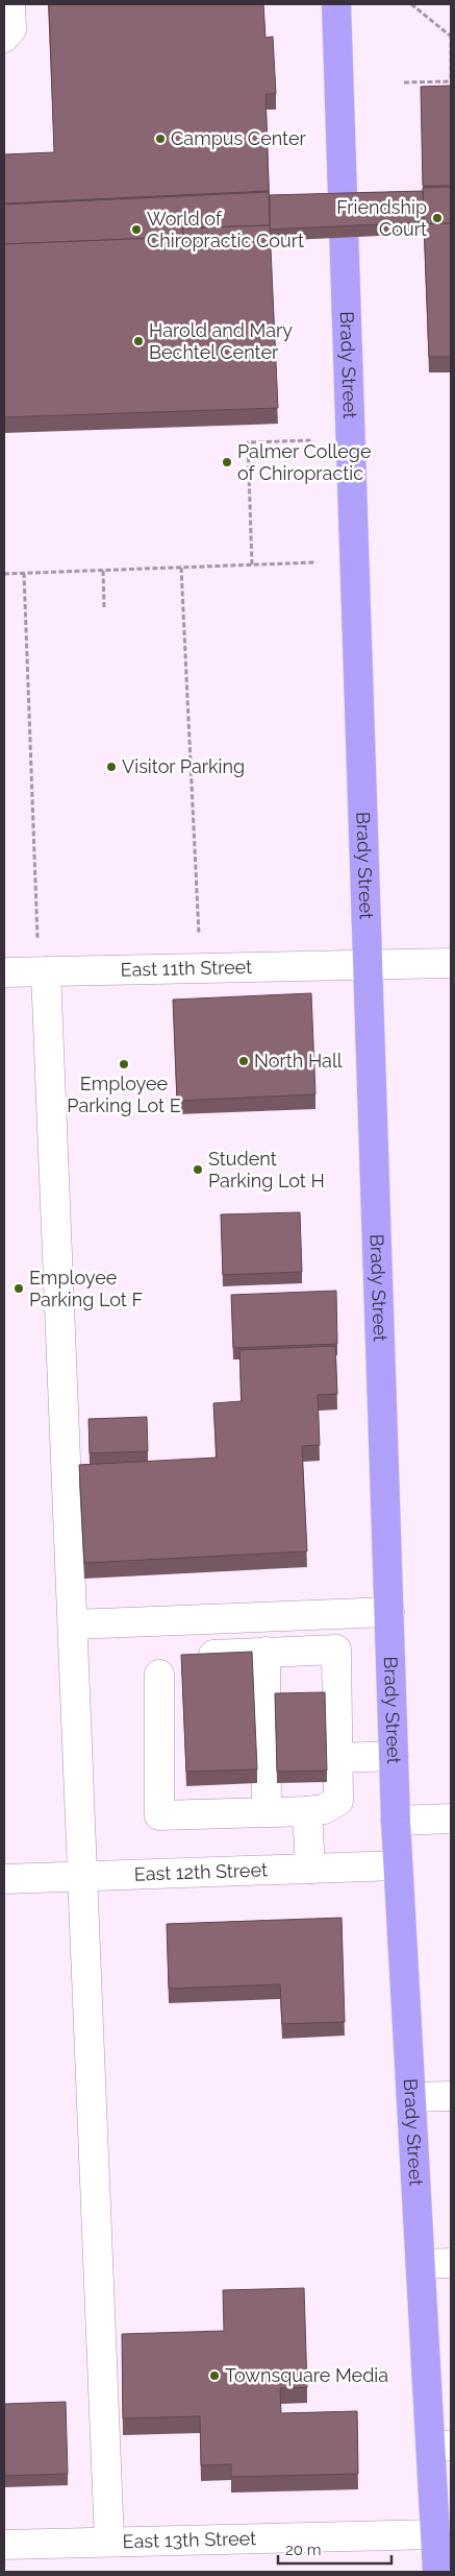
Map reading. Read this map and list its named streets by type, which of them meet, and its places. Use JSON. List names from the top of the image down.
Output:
{
  "streets": {
    "highway": ["Brady Street"],
    "street": ["East 11th Street", "East 12th Street", "East 13th Street"]
  },
  "crossings": [
    ["Brady Street", "East 11th Street"],
    ["Brady Street", "East 12th Street"],
    ["Brady Street", "East 13th Street"]
  ],
  "places": [
    "Campus Center",
    "Friendship Court",
    "World of Chiropractic Court",
    "Harold and Mary Bechtel Center",
    "Palmer College of Chiropractic",
    "Visitor Parking",
    "North Hall",
    "Employee Parking Lot E",
    "Student Parking Lot H",
    "Employee Parking Lot F",
    "Townsquare Media"
  ],
  "scale_bar": "20 m"
}
